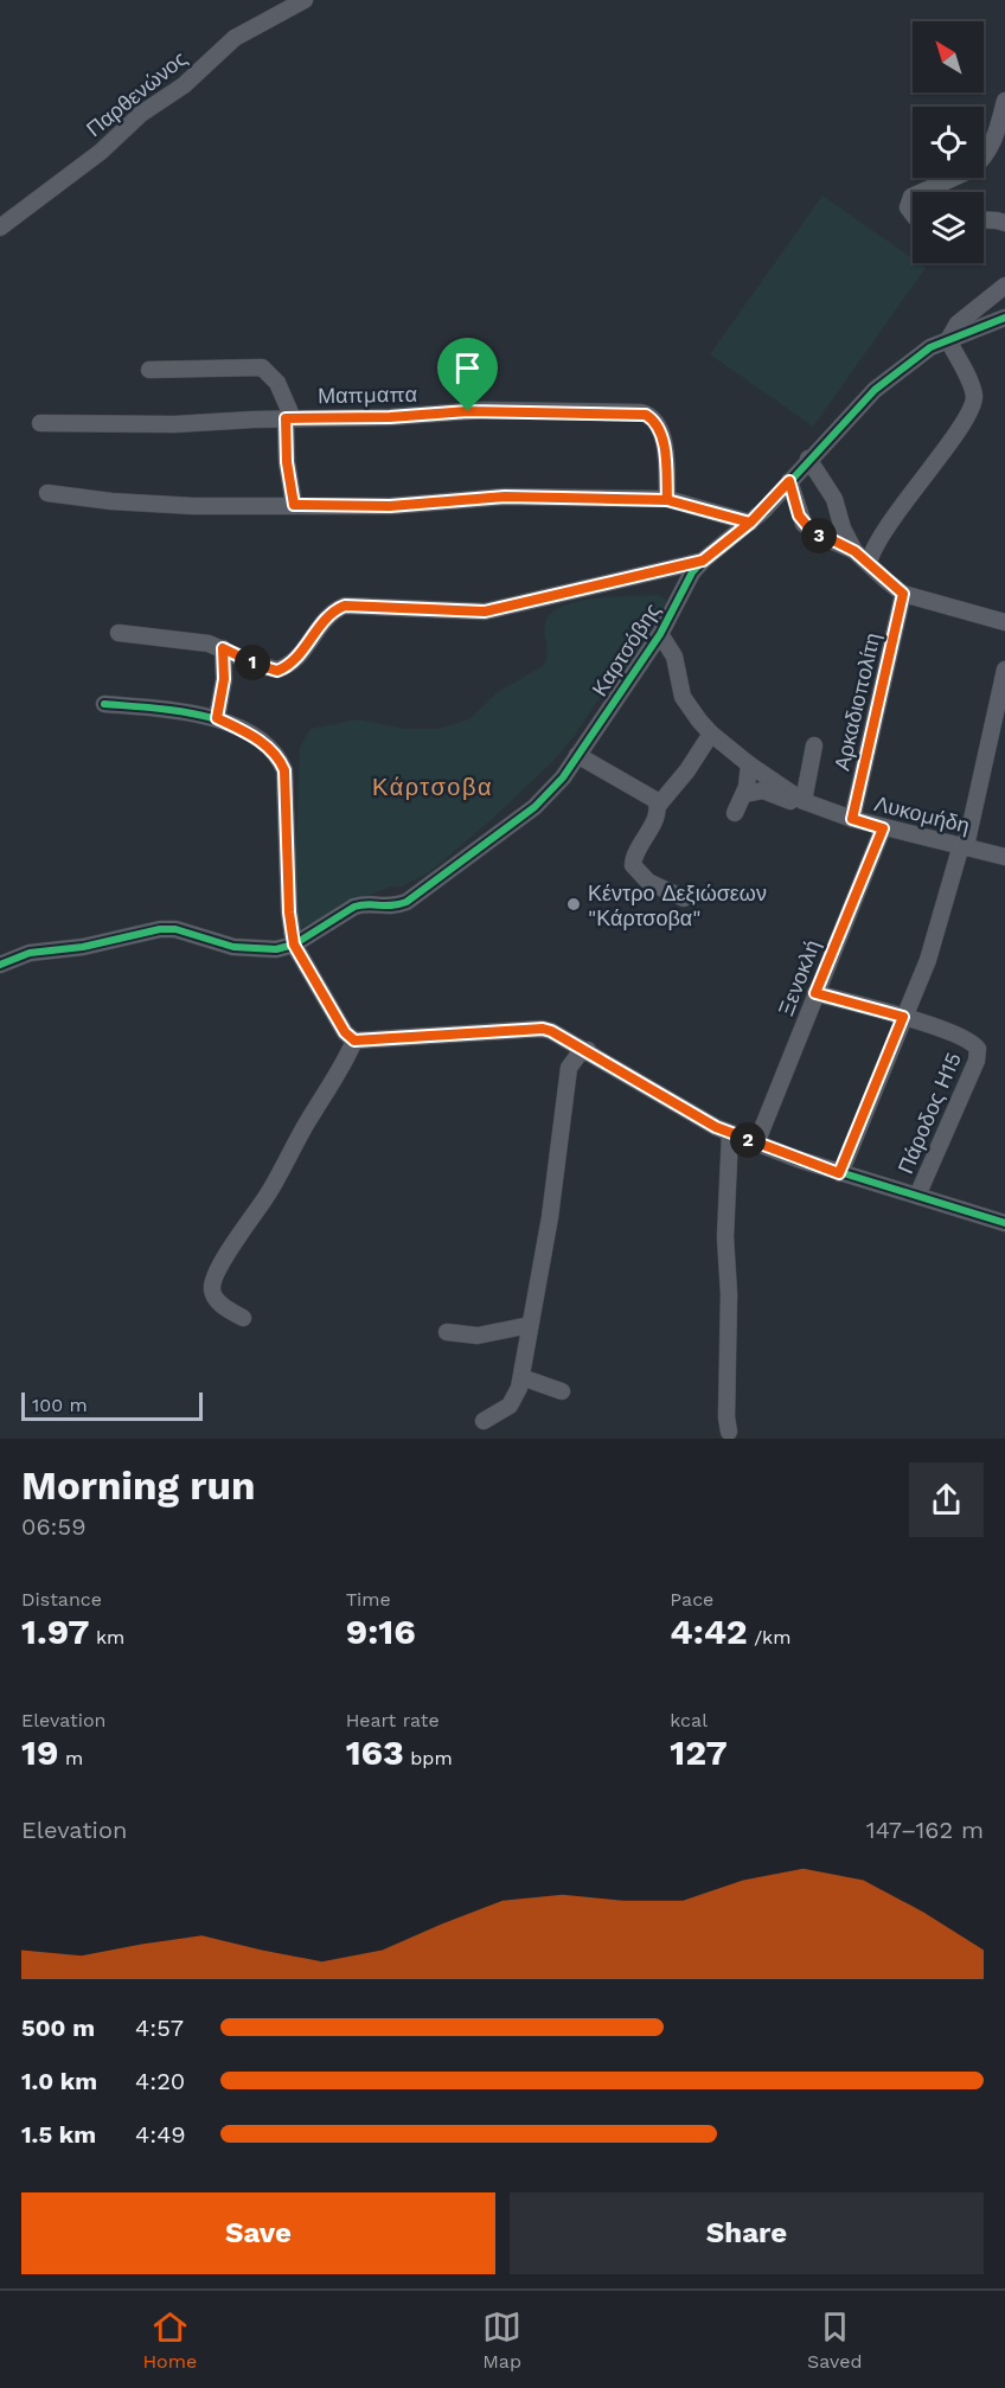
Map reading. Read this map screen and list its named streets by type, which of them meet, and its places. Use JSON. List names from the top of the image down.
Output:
{
  "streets": {
    "street": [
      "Παρθενώνος",
      "Μαπμαπα",
      "Καρτσόβης",
      "Αρκαδιοπολίτη",
      "Λυκομήδη",
      "Ξενοκλή",
      "Πάροδος Η15"
    ]
  },
  "crossings": [
    ["Αρκαδιοπολίτη", "Λυκομήδη"],
    ["Λυκομήδη", "Ξενοκλή"],
    ["Ξενοκλή", "Πάροδος Η15"]
  ],
  "districts": ["Κάρτσοβα"],
  "places": ["Κέντρο Δεξιώσεων \"Κάρτσοβα\""],
  "scale_bar": "100 m",
  "north": "top left",
  "page": {
    "pins": ["3", "1", "2"],
    "scale": "100 m",
    "heading": ["Morning run", "06:59"],
    "stats": [
      ["Distance", "1.97 km"],
      ["Time", "9:16"],
      ["Pace", "4:42 /km"],
      ["Elevation", "19 m"],
      ["Heart rate", "163 bpm"],
      ["kcal", "127"]
    ],
    "chart": ["Elevation", "147–162 m"],
    "list": [
      {
        "name": "500 m",
        "note": "4:57"
      },
      {
        "name": "1.0 km",
        "note": "4:20"
      },
      {
        "name": "1.5 km",
        "note": "4:49"
      }
    ],
    "buttons": ["Save", "Share"],
    "tabs": ["Home", "Map", "Saved"]
  }
}
